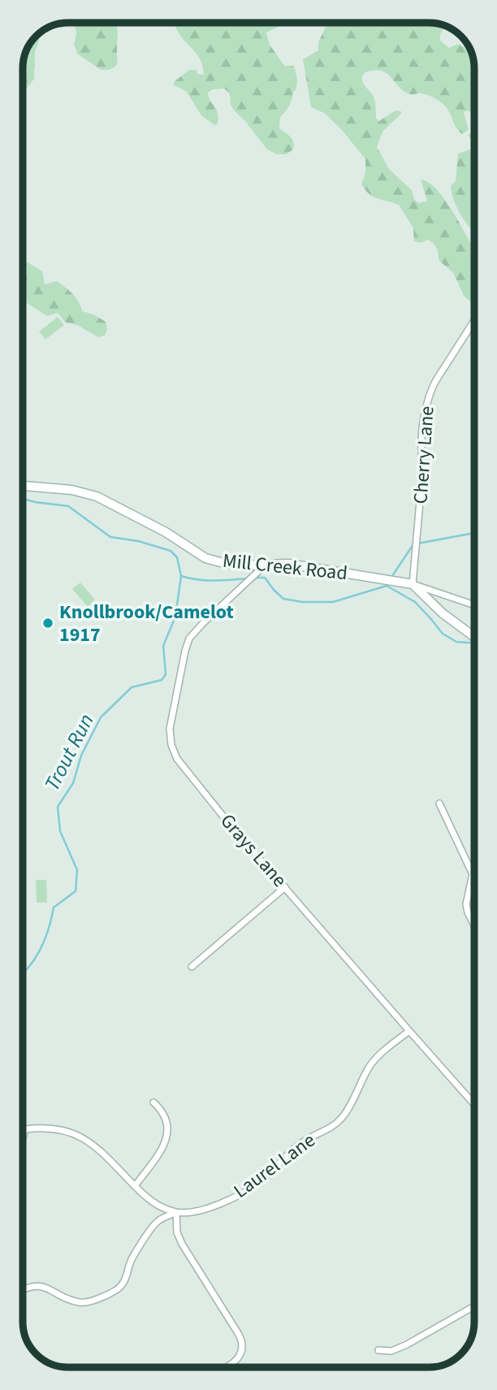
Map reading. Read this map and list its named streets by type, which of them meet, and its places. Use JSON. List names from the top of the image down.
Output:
{
  "streets": {
    "street": [
      "Cherry Lane",
      "Mill Creek Road",
      "Grays Lane",
      "Laurel Lane"
    ]
  },
  "crossings": [
    ["Cherry Lane", "Mill Creek Road"],
    ["Mill Creek Road", "Grays Lane"],
    ["Grays Lane", "Laurel Lane"]
  ],
  "water": ["Trout Run"],
  "places": ["Knollbrook/Camelot 1917"]
}
